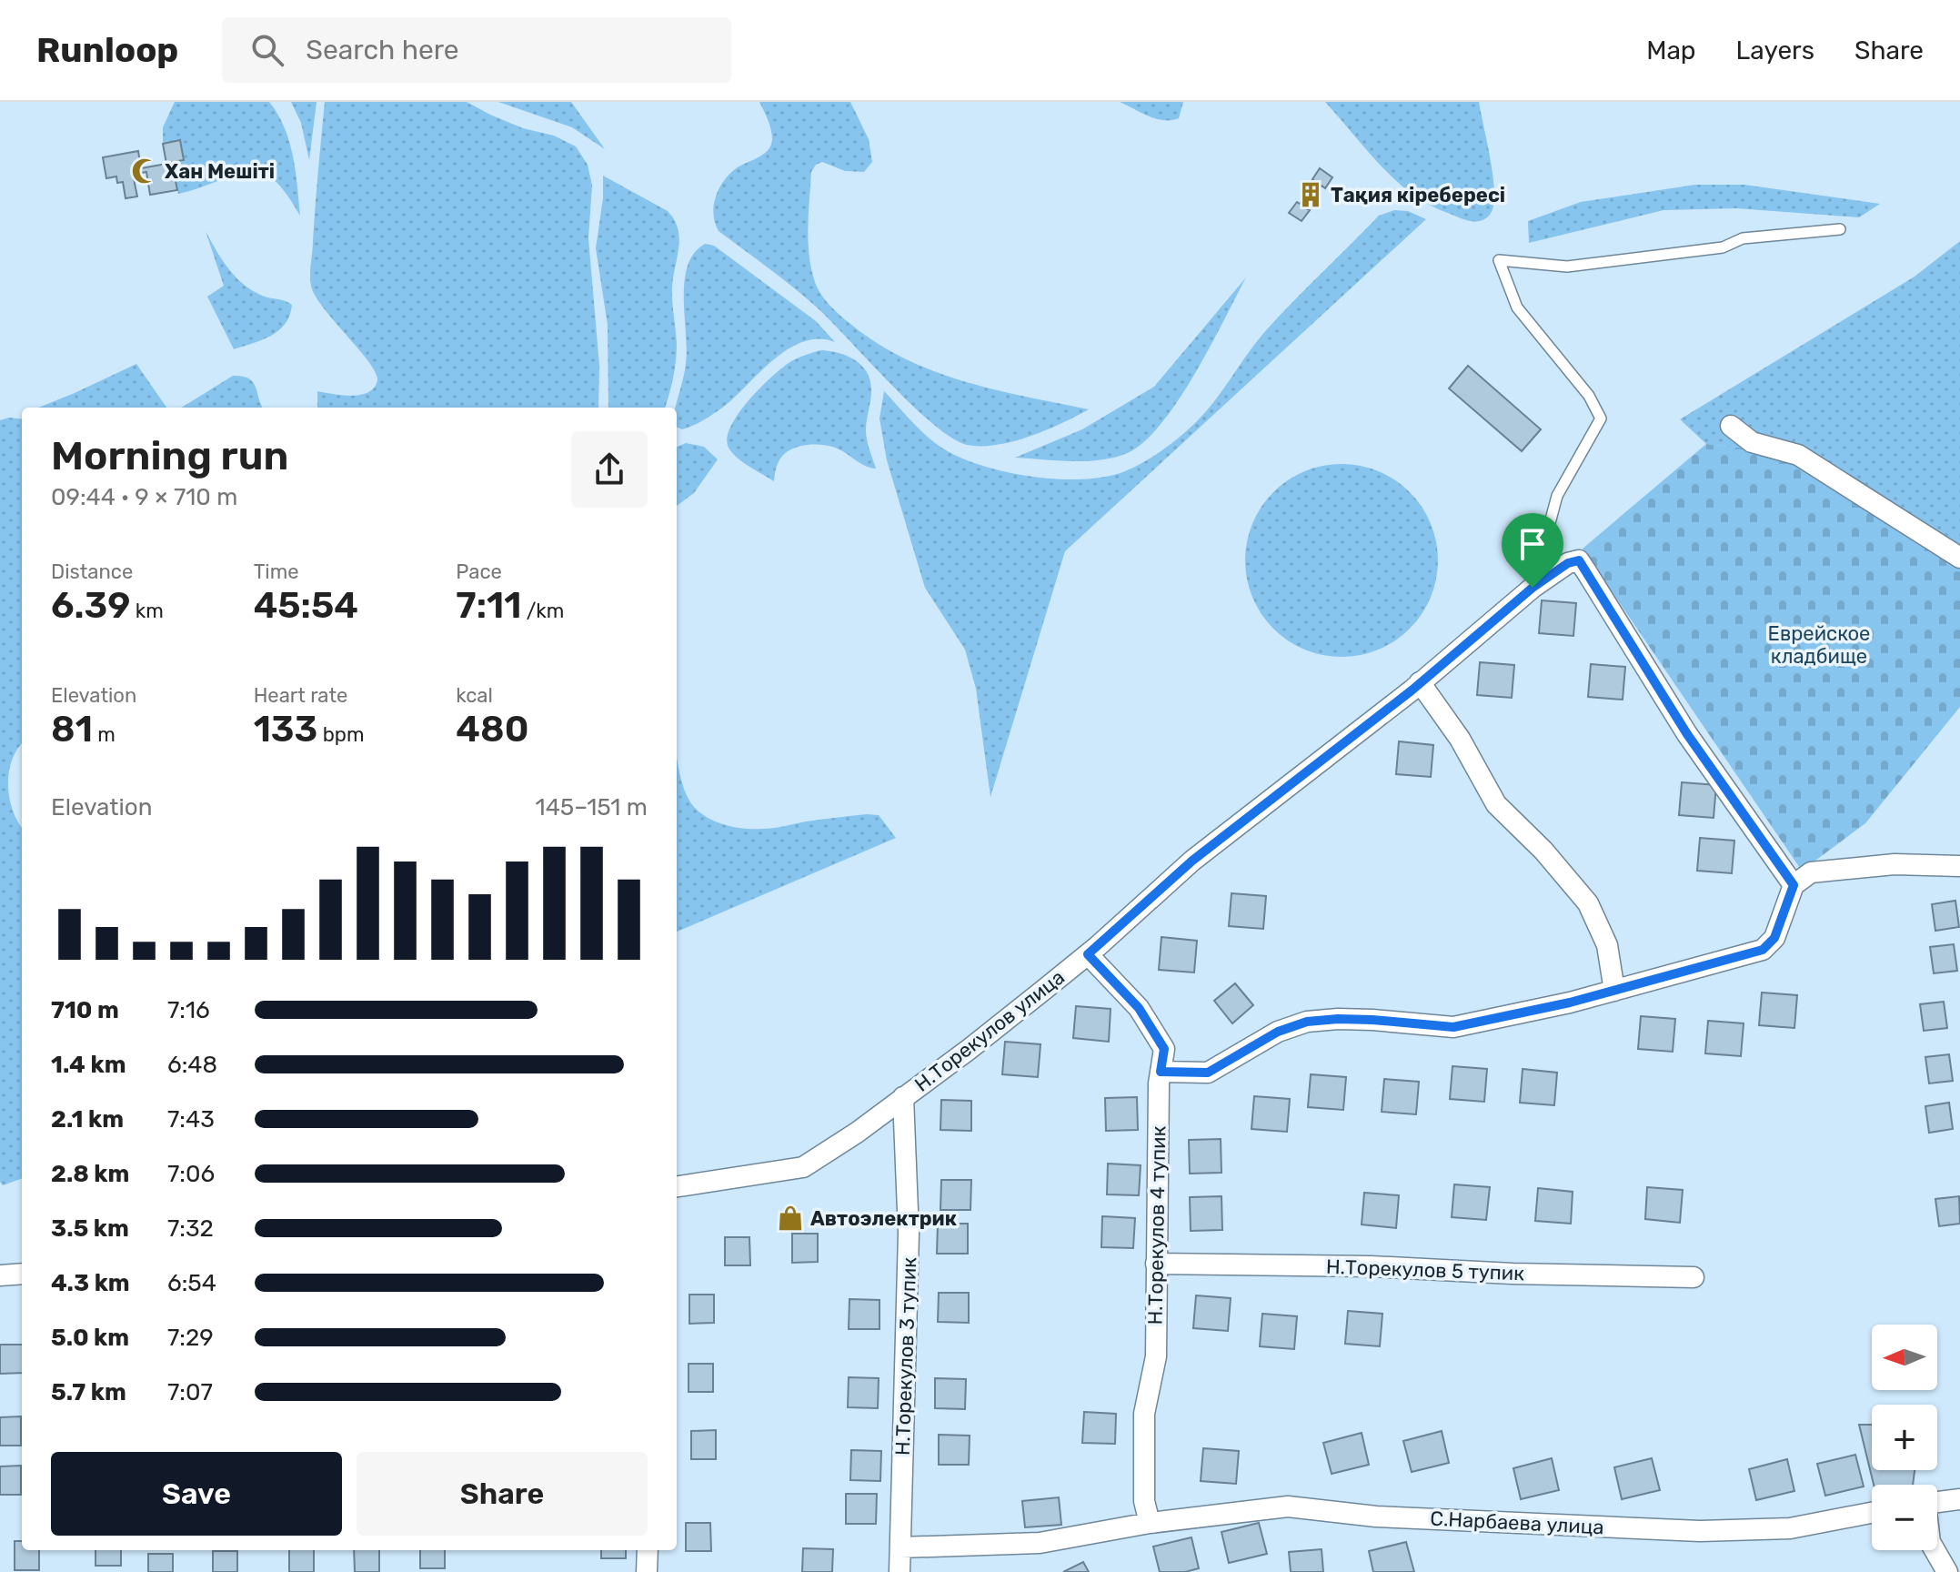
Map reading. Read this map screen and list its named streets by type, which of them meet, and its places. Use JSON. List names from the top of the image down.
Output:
{
  "streets": {
    "street": [
      "Н.Торекулов улица",
      "Н.Торекулов 4 тупик",
      "Н.Торекулов 5 тупик",
      "Н.Торекулов 3 тупик",
      "С.Нарбаева улица"
    ]
  },
  "crossings": [
    ["Н.Торекулов улица", "Н.Торекулов 4 тупик"],
    ["Н.Торекулов улица", "Н.Торекулов 3 тупик"],
    ["Н.Торекулов 4 тупик", "Н.Торекулов 5 тупик"],
    ["Н.Торекулов 4 тупик", "С.Нарбаева улица"],
    ["Н.Торекулов 3 тупик", "С.Нарбаева улица"]
  ],
  "parks": ["Еврейское кладбище"],
  "places": {
    "mosque": ["Хан Мешіті"],
    "building": ["Тақия кіребересі"],
    "shop": ["Автоэлектрик"]
  },
  "north": "left",
  "page": {
    "header": "Runloop",
    "search": "Search here",
    "nav": ["Map", "Layers", "Share"],
    "heading": ["Morning run", "09:44 · 9 × 710 m"],
    "stats": [
      ["Distance", "6.39 km"],
      ["Time", "45:54"],
      ["Pace", "7:11 /km"],
      ["Elevation", "81 m"],
      ["Heart rate", "133 bpm"],
      ["kcal", "480"]
    ],
    "chart": ["Elevation", "145–151 m"],
    "list": [
      {
        "name": "710 m",
        "note": "7:16"
      },
      {
        "name": "1.4 km",
        "note": "6:48"
      },
      {
        "name": "2.1 km",
        "note": "7:43"
      },
      {
        "name": "2.8 km",
        "note": "7:06"
      },
      {
        "name": "3.5 km",
        "note": "7:32"
      },
      {
        "name": "4.3 km",
        "note": "6:54"
      },
      {
        "name": "5.0 km",
        "note": "7:29"
      },
      {
        "name": "5.7 km",
        "note": "7:07"
      }
    ],
    "map_buttons": ["+", "−"],
    "buttons": ["Save", "Share"]
  }
}
